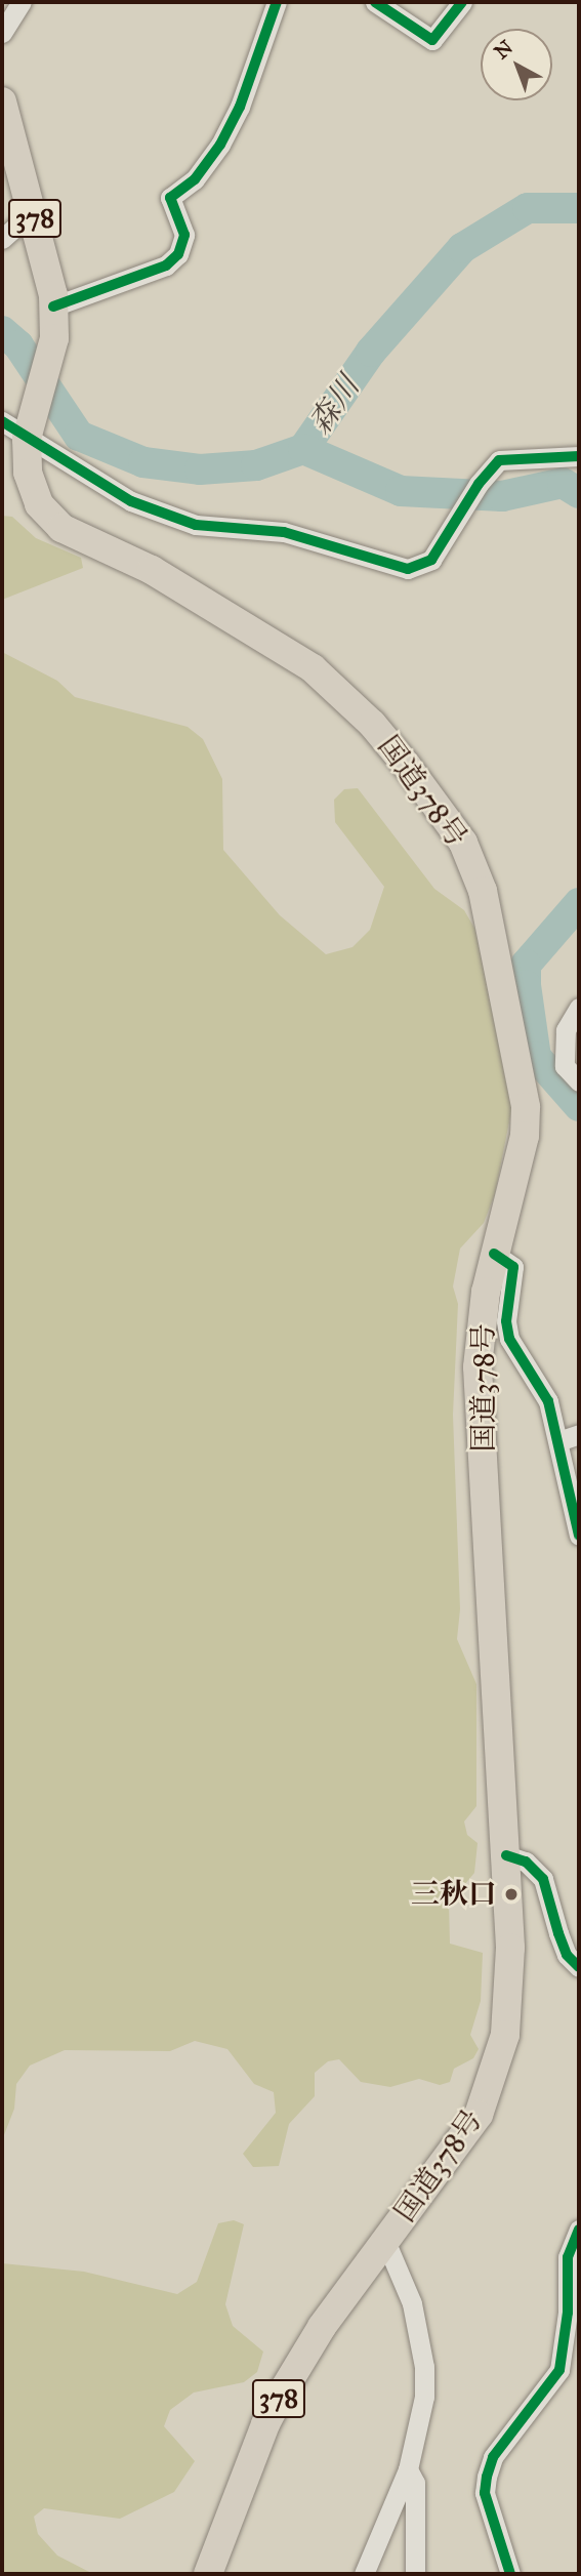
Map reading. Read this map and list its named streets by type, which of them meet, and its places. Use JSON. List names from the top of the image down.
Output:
{
  "streets": {
    "highway": ["378", "国道378号"]
  },
  "water": ["森川"],
  "places": ["三秋口"],
  "north": "top left"
}
